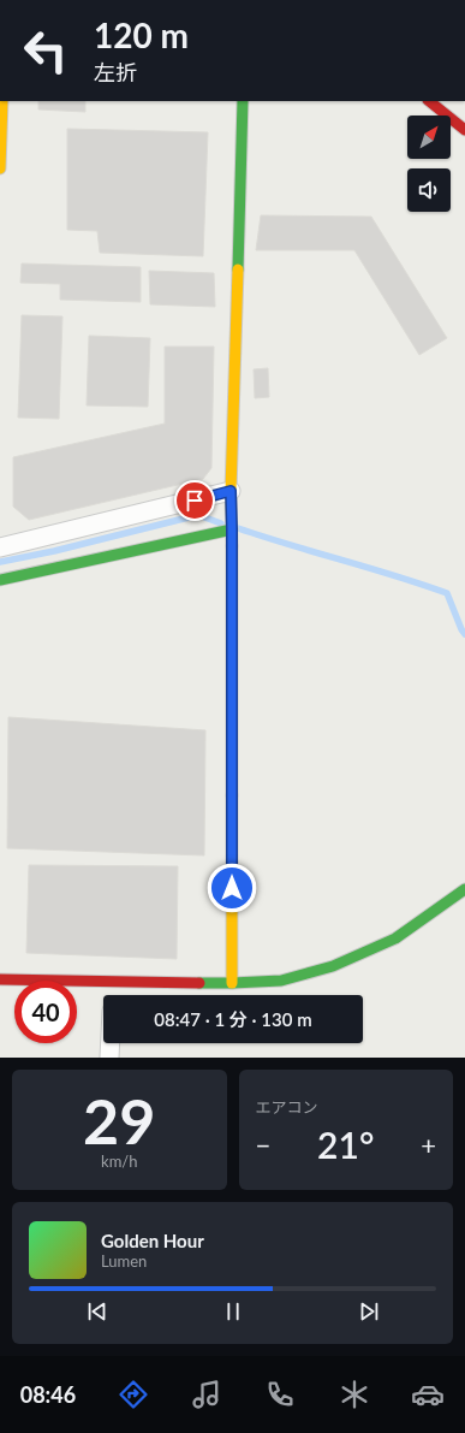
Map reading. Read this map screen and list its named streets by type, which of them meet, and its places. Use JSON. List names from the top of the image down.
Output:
{
  "north": "top right",
  "page": {
    "turn": ["120 m", "左折"],
    "limit": "40",
    "trip": "08:47 · 1 分 · 130 m",
    "tile": [
      ["29", "km/h"],
      "エアコン"
    ],
    "heat": ["−", "21°", "+"],
    "song": ["Golden Hour", "Lumen"],
    "tabs": "08:46"
  }
}
